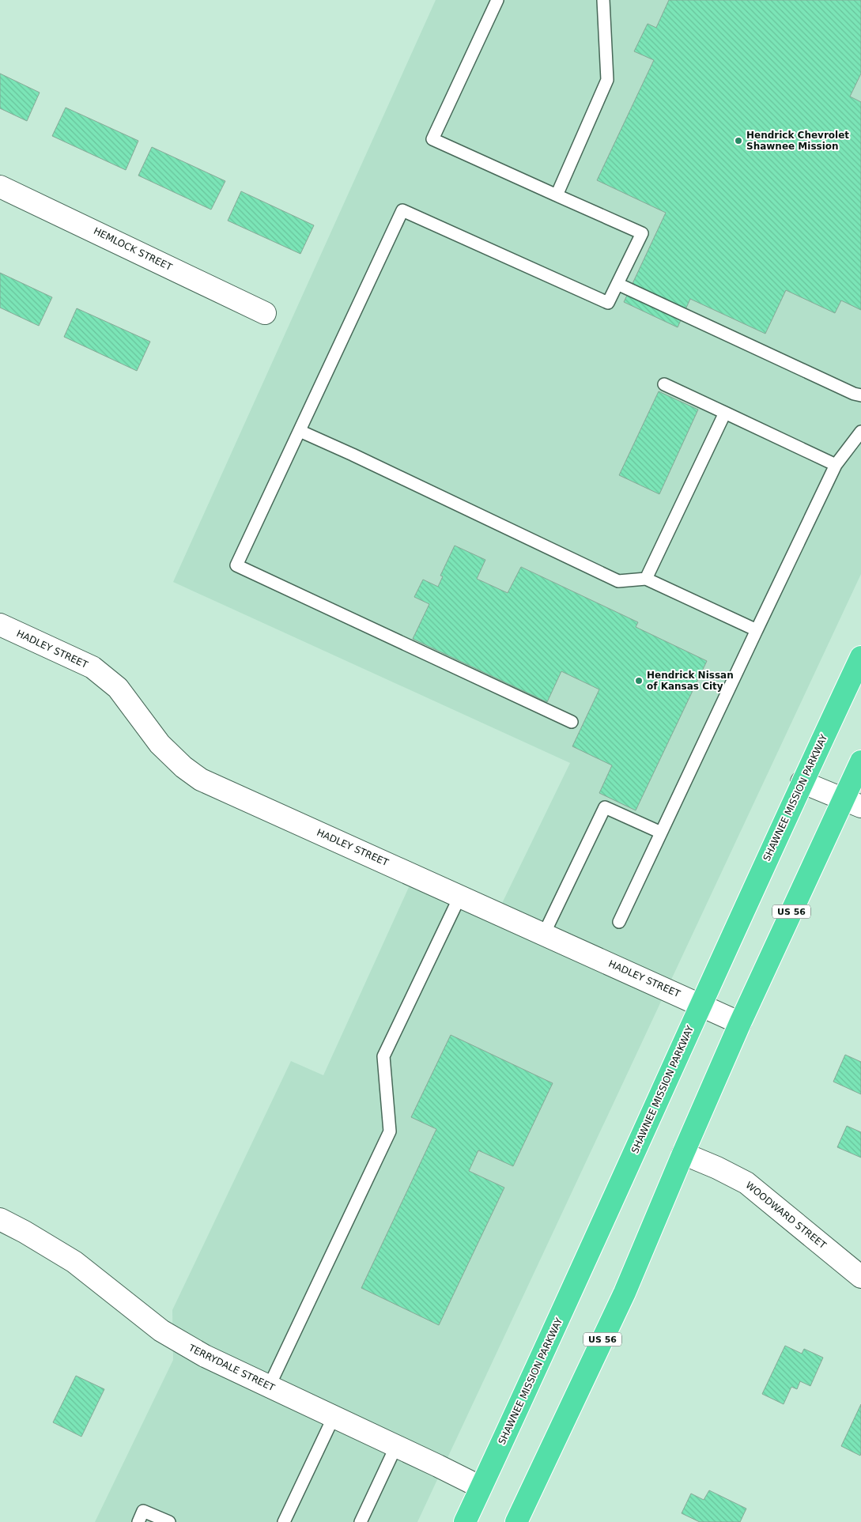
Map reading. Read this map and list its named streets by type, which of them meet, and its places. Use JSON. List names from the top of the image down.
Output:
{
  "streets": {
    "highway": ["SHAWNEE MISSION PARKWAY", "US 56"],
    "street": [
      "HEMLOCK STREET",
      "HADLEY STREET",
      "WOODWARD STREET",
      "TERRYDALE STREET"
    ]
  },
  "crossings": [
    ["HADLEY STREET", "SHAWNEE MISSION PARKWAY"],
    ["HADLEY STREET", "US 56"],
    ["SHAWNEE MISSION PARKWAY", "TERRYDALE STREET"],
    ["US 56", "WOODWARD STREET"]
  ],
  "places": ["Hendrick Chevrolet Shawnee Mission", "Hendrick Nissan of Kansas City"]
}
